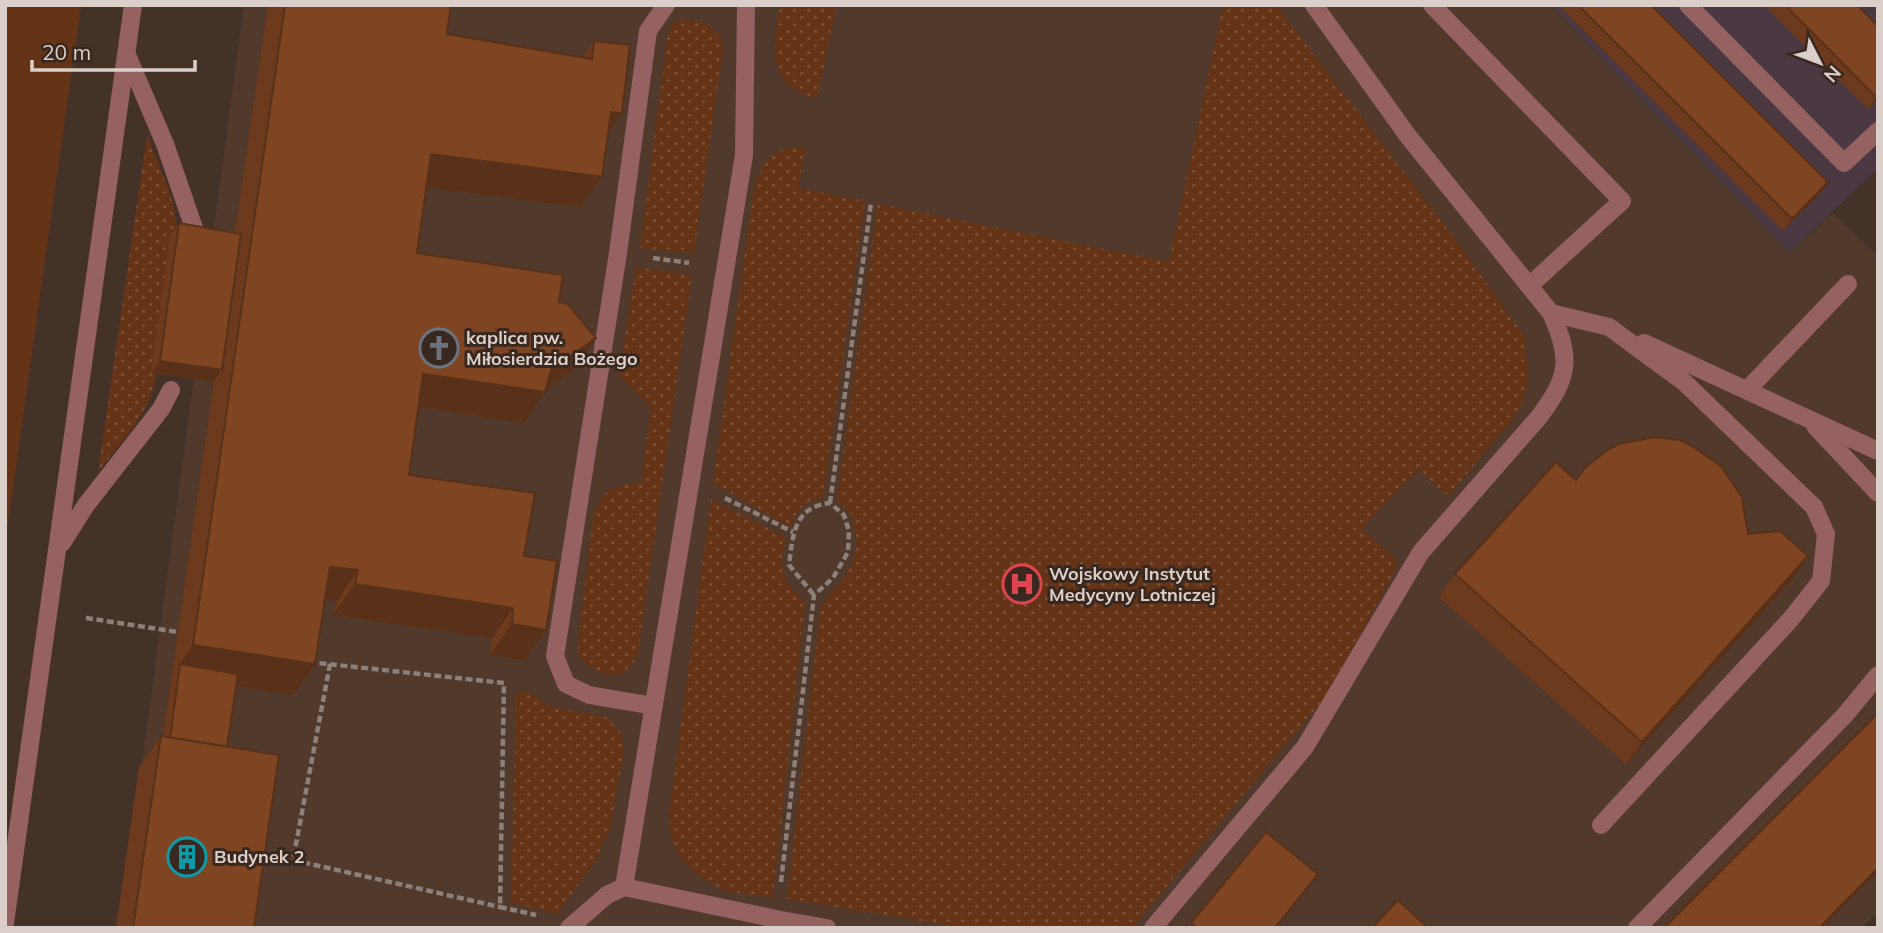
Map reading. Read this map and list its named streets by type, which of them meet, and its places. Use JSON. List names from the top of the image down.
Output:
{
  "places": {
    "church": ["kaplica pw. Miłosierdzia Bożego"],
    "hospital": ["Wojskowy Instytut Medycyny Lotniczej"],
    "building": ["Budynek 2"]
  },
  "scale_bar": "20 m",
  "north": "bottom right"
}
